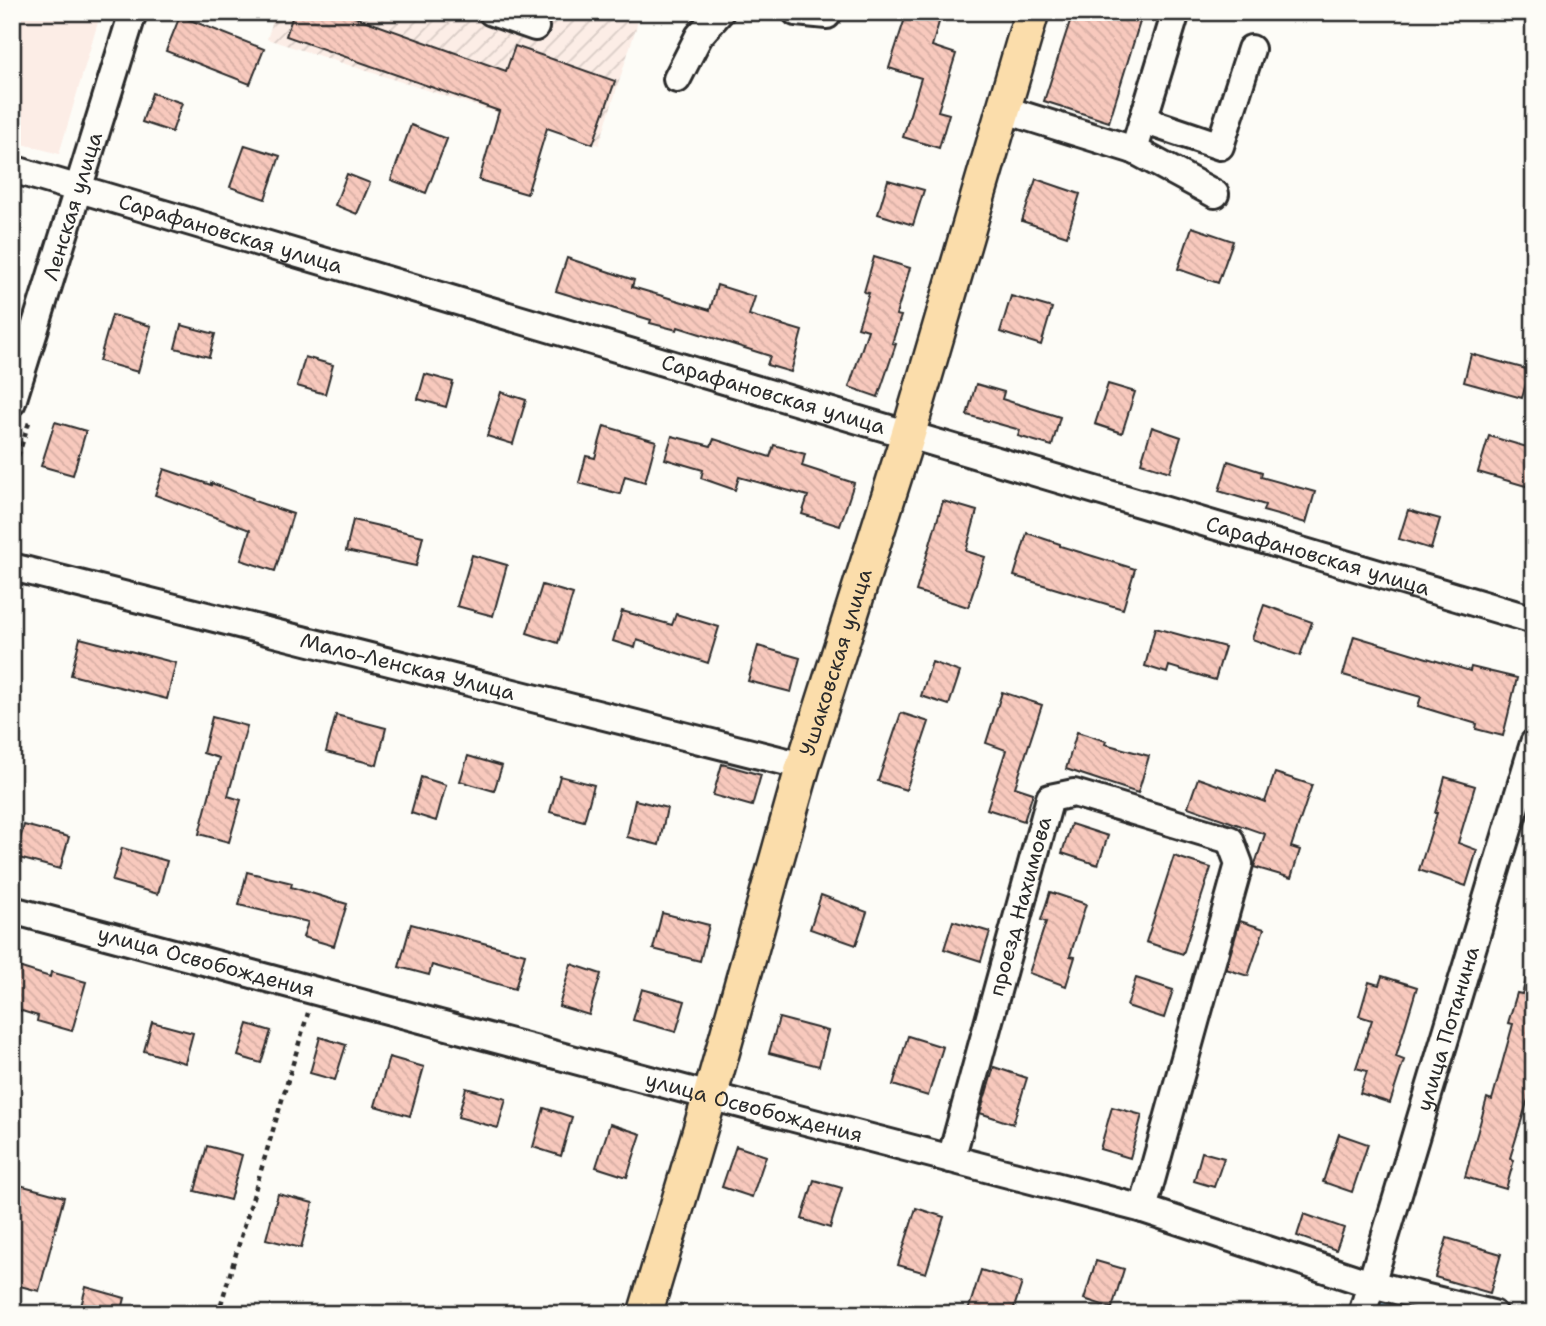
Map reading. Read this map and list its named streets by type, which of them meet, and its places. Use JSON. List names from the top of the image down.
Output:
{
  "streets": {
    "main road": ["Ушаковская улица"],
    "street": [
      "Ленская улица",
      "Сарафановская улица",
      "Мало-Ленская Улица",
      "проезд Нахимова",
      "улица Освобождения",
      "улица Потанина"
    ]
  },
  "crossings": [
    ["Ленская улица", "Сарафановская улица"],
    ["Сарафановская улица", "Ушаковская улица"],
    ["Ушаковская улица", "Мало-Ленская Улица"],
    ["Ушаковская улица", "улица Освобождения"],
    ["проезд Нахимова", "улица Освобождения"],
    ["улица Освобождения", "улица Потанина"]
  ]
}
